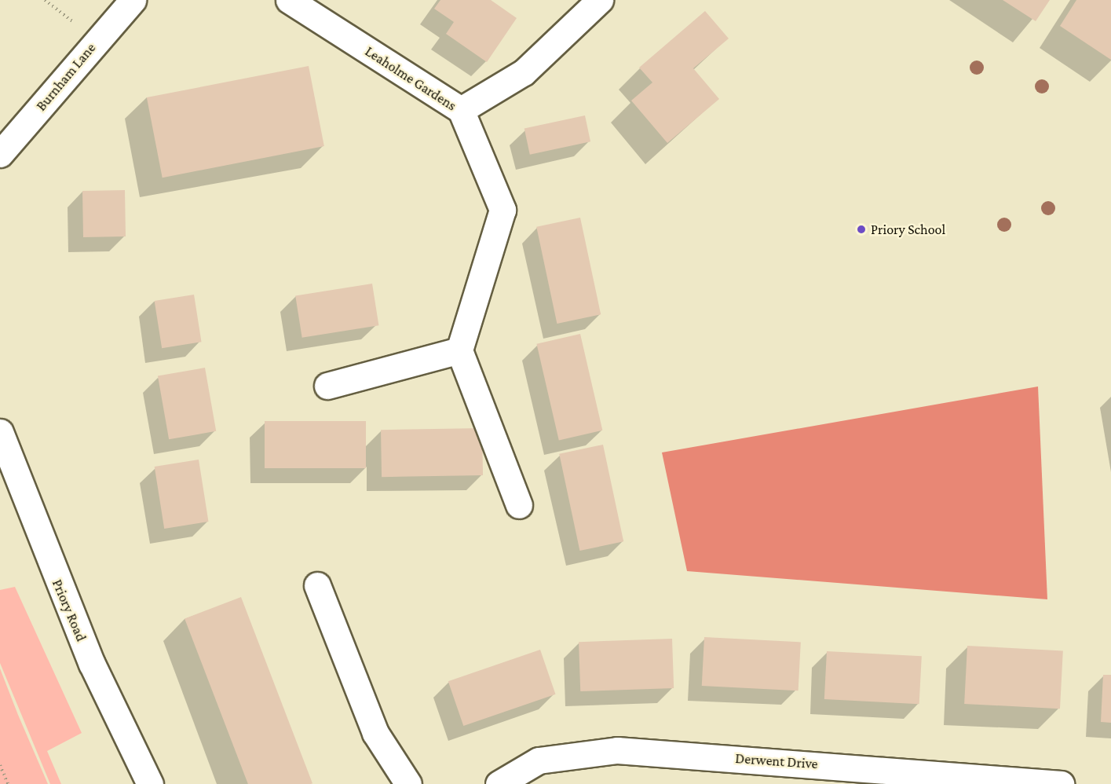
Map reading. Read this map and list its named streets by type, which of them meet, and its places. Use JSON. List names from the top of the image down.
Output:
{
  "streets": {
    "street": [
      "Burnham Lane",
      "Leaholme Gardens",
      "Priory Road",
      "Derwent Drive"
    ]
  },
  "places": ["Priory School"]
}
